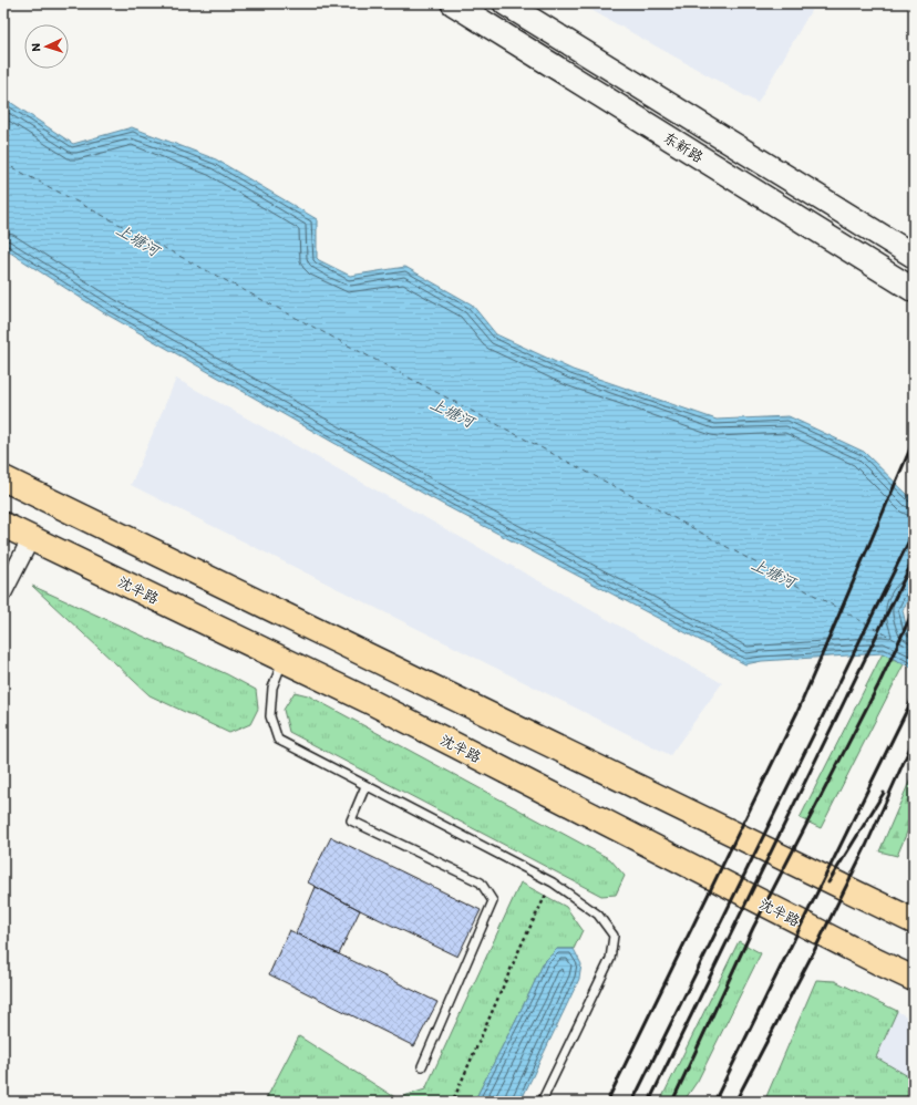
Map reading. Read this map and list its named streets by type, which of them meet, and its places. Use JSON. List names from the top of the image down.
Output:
{
  "streets": {
    "main road": ["东新路", "沈半路"]
  },
  "water": ["上塘河"],
  "north": "left"
}
